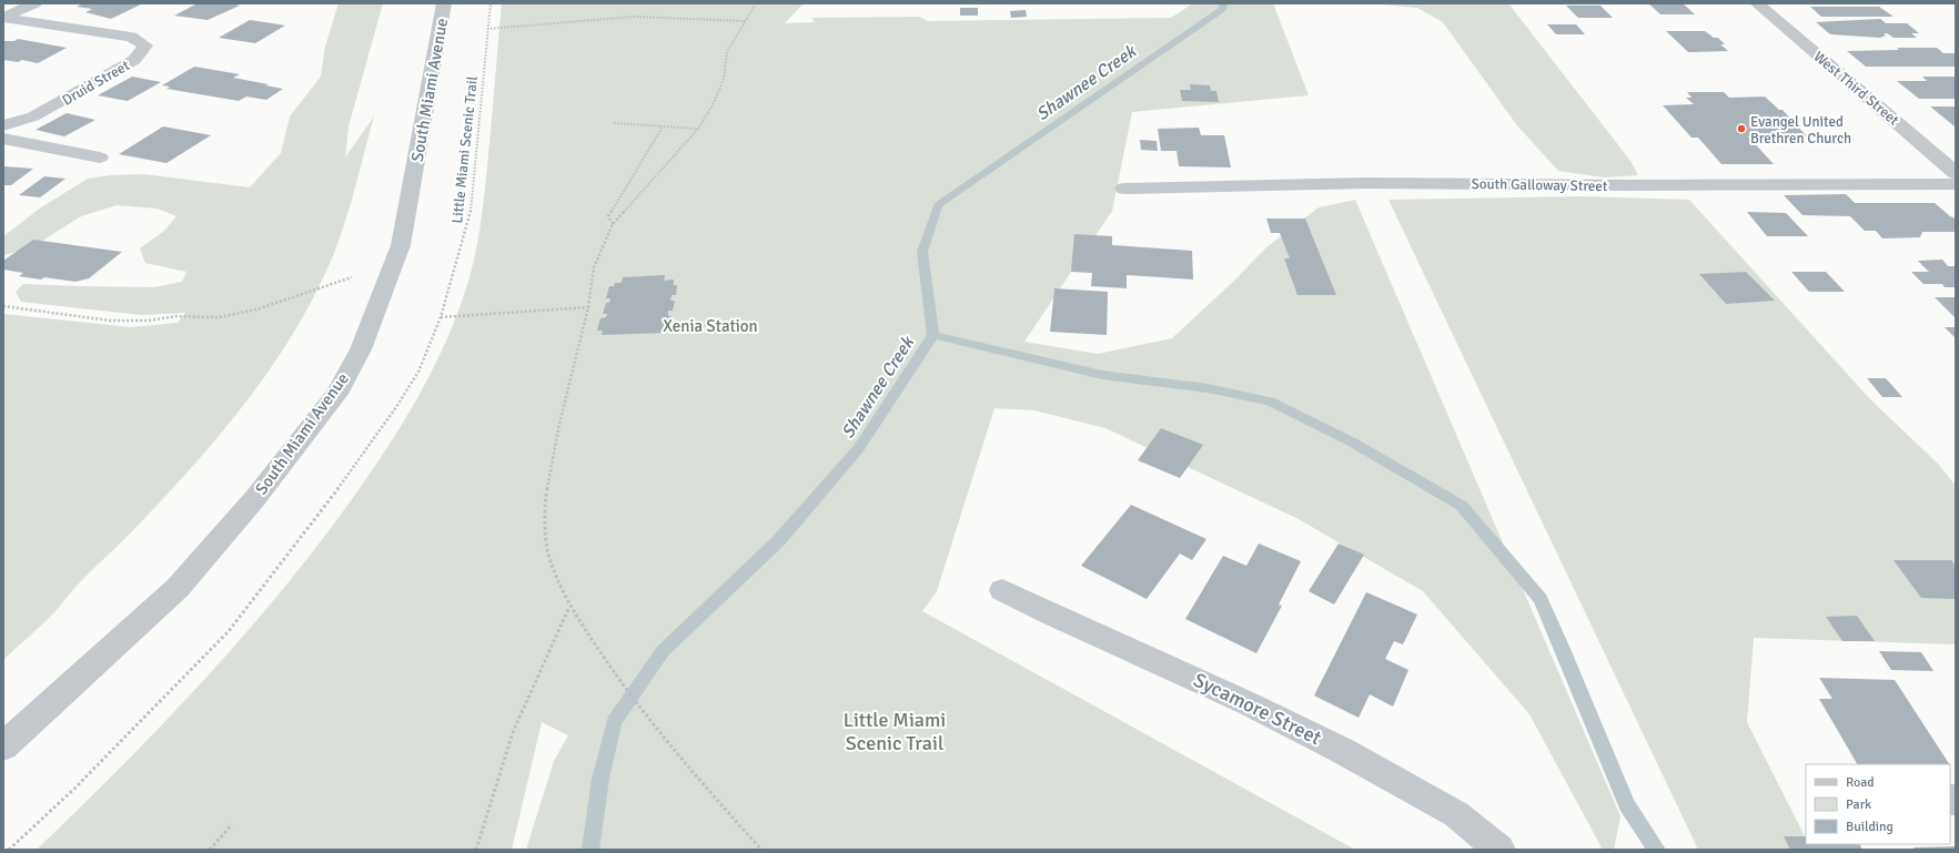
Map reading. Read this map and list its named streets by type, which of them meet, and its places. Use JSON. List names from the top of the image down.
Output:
{
  "streets": {
    "street": ["West Third Street", "South Miami Avenue", "South Galloway Street"],
    "lane": ["Druid Street", "Sycamore Street"],
    "path": ["Little Miami Scenic Trail"]
  },
  "water": ["Shawnee Creek"],
  "parks": ["Xenia Station", "Little Miami Scenic Trail"],
  "places": ["Evangel United Brethren Church"],
  "legend": ["Road", "Park", "Building"]
}
